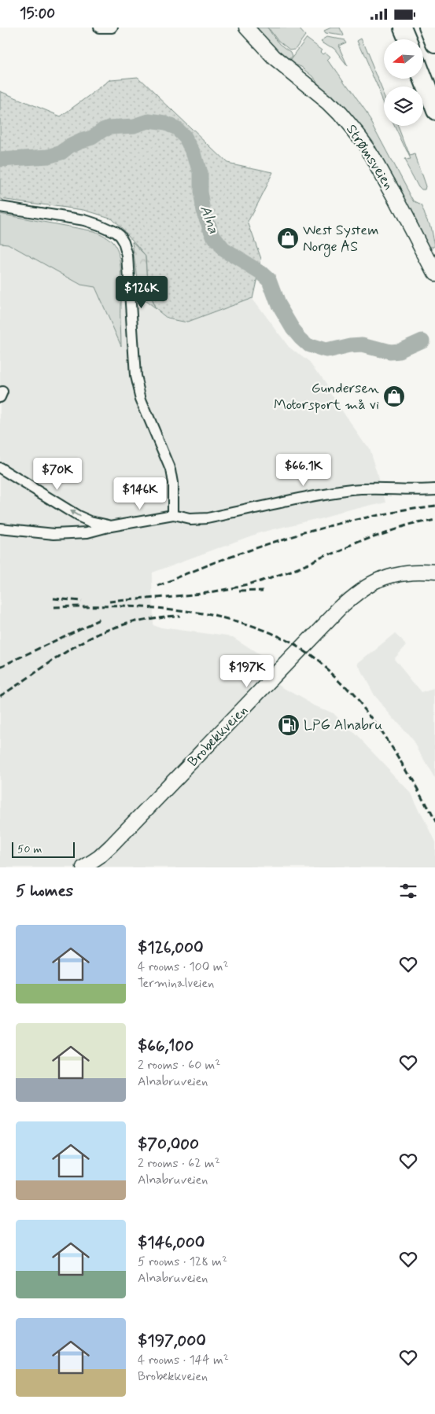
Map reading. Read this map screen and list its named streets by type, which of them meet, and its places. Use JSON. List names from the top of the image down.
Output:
{
  "streets": {
    "street": ["Strømsveien", "Brobekkveien"]
  },
  "water": ["Alna"],
  "places": {
    "shop": ["West System Norge AS", "Gundersen Motorsport må vi"],
    "fuel station": ["LPG Alnabru"]
  },
  "scale_bar": "50 m",
  "north": "left",
  "page": {
    "status": "15:00",
    "price": [
      "$126K",
      "$66.1K",
      "$70K",
      "$146K",
      "$197K"
    ],
    "scale": "50 m",
    "heading": "5 homes",
    "list": [
      {
        "name": "$126,000",
        "note": "4 rooms · 100 m² · Terminalveien"
      },
      {
        "name": "$66,100",
        "note": "2 rooms · 60 m² · Alnabruveien"
      },
      {
        "name": "$70,000",
        "note": "2 rooms · 62 m² · Alnabruveien"
      },
      {
        "name": "$146,000",
        "note": "5 rooms · 128 m² · Alnabruveien"
      },
      {
        "name": "$197,000",
        "note": "4 rooms · 144 m² · Brobekkveien"
      }
    ]
  }
}
